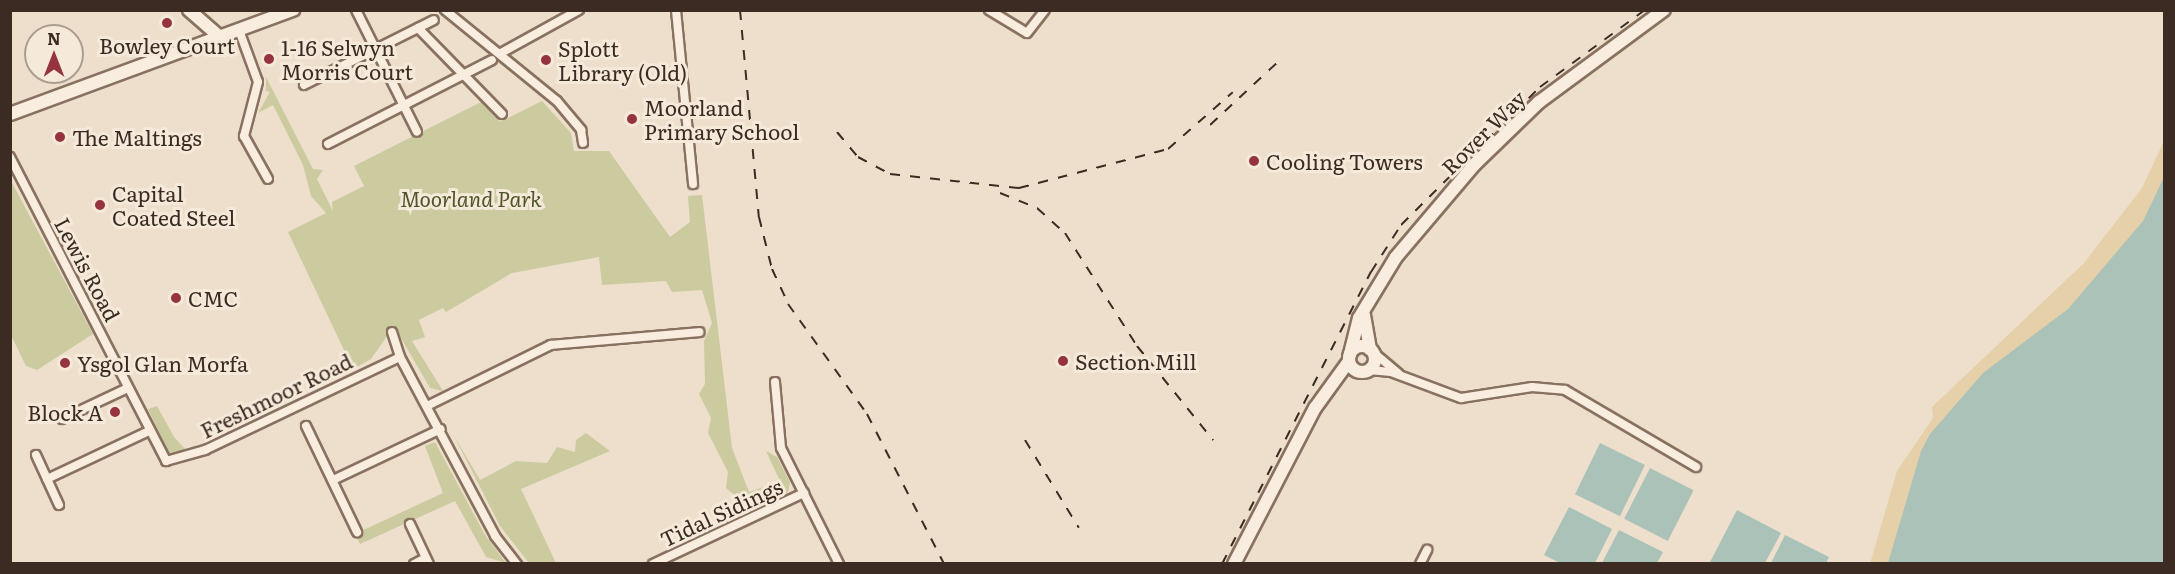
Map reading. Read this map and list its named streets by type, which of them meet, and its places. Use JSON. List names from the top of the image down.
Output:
{
  "streets": {
    "street": [
      "Rover Way",
      "Lewis Road",
      "Freshmoor Road",
      "Tidal Sidings"
    ]
  },
  "crossings": [
    ["Lewis Road", "Freshmoor Road"]
  ],
  "parks": ["Moorland Park"],
  "places": [
    "Bowley Court",
    "1-16 Selwyn Morris Court",
    "Splott Library (Old)",
    "Moorland Primary School",
    "The Maltings",
    "Cooling Towers",
    "Capital Coated Steel",
    "CMC",
    "Section Mill",
    "Ysgol Glan Morfa",
    "Block A"
  ],
  "north": "top"
}
